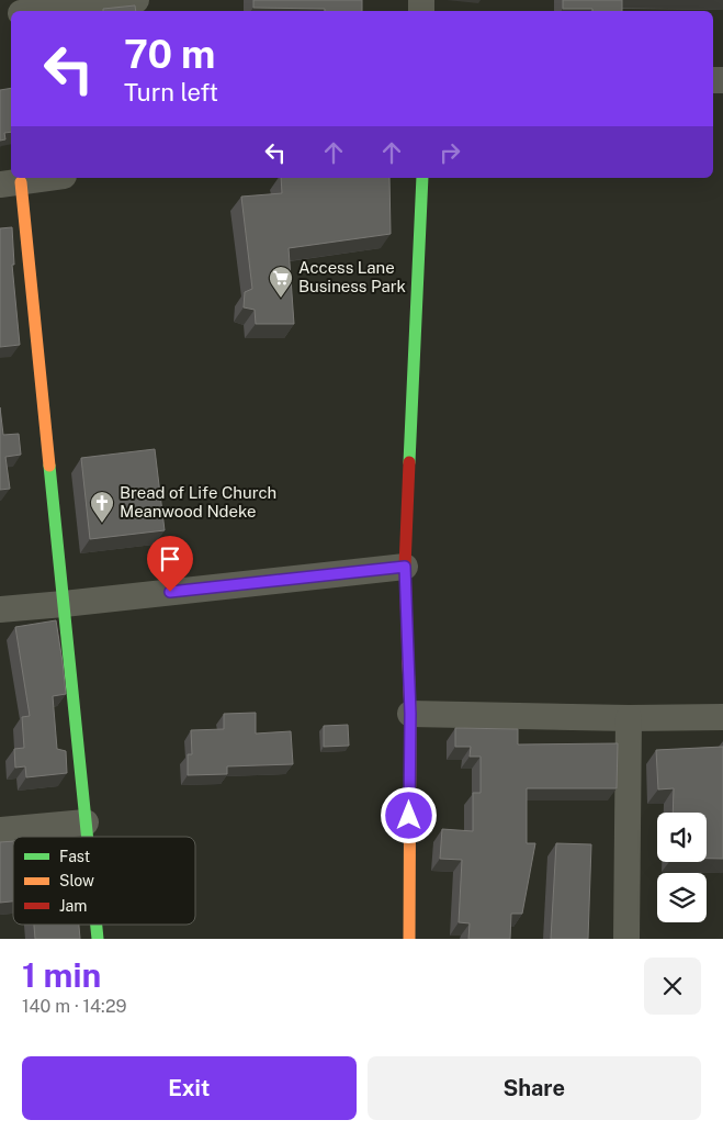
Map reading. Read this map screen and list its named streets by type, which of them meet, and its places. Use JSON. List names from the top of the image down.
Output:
{
  "places": {
    "supermarket": ["Access Lane Business Park"],
    "church": ["Bread of Life Church Meanwood Ndeke"]
  },
  "legend": ["Fast", "Slow", "Jam"],
  "page": {
    "turn": ["70 m", "Turn left"],
    "heading": ["1 min", "140 m · 14:29"],
    "buttons": ["Exit", "Share"]
  }
}
